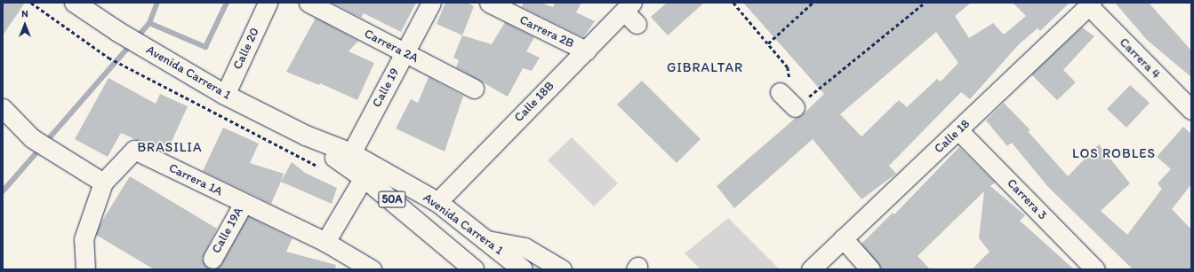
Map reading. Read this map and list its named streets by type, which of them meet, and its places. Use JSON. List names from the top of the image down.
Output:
{
  "streets": {
    "main road": ["Avenida Carrera 1", "50A"],
    "street": [
      "Carrera 2B",
      "Carrera 2A",
      "Calle 20",
      "Carrera 4",
      "Calle 19",
      "Calle 18B",
      "Calle 18",
      "Carrera 1A",
      "Carrera 3",
      "Calle 19A"
    ]
  },
  "crossings": [
    ["Carrera 2B", "Calle 18B"],
    ["Carrera 2A", "Calle 19"],
    ["Calle 20", "Avenida Carrera 1"],
    ["Carrera 4", "Calle 18"],
    ["Avenida Carrera 1", "Calle 19"],
    ["Avenida Carrera 1", "Calle 18B"],
    ["Calle 18", "Carrera 3"],
    ["Carrera 1A", "Calle 19A"]
  ],
  "districts": ["GIBRALTAR", "BRASILIA", "LOS ROBLES"],
  "north": "top"
}
